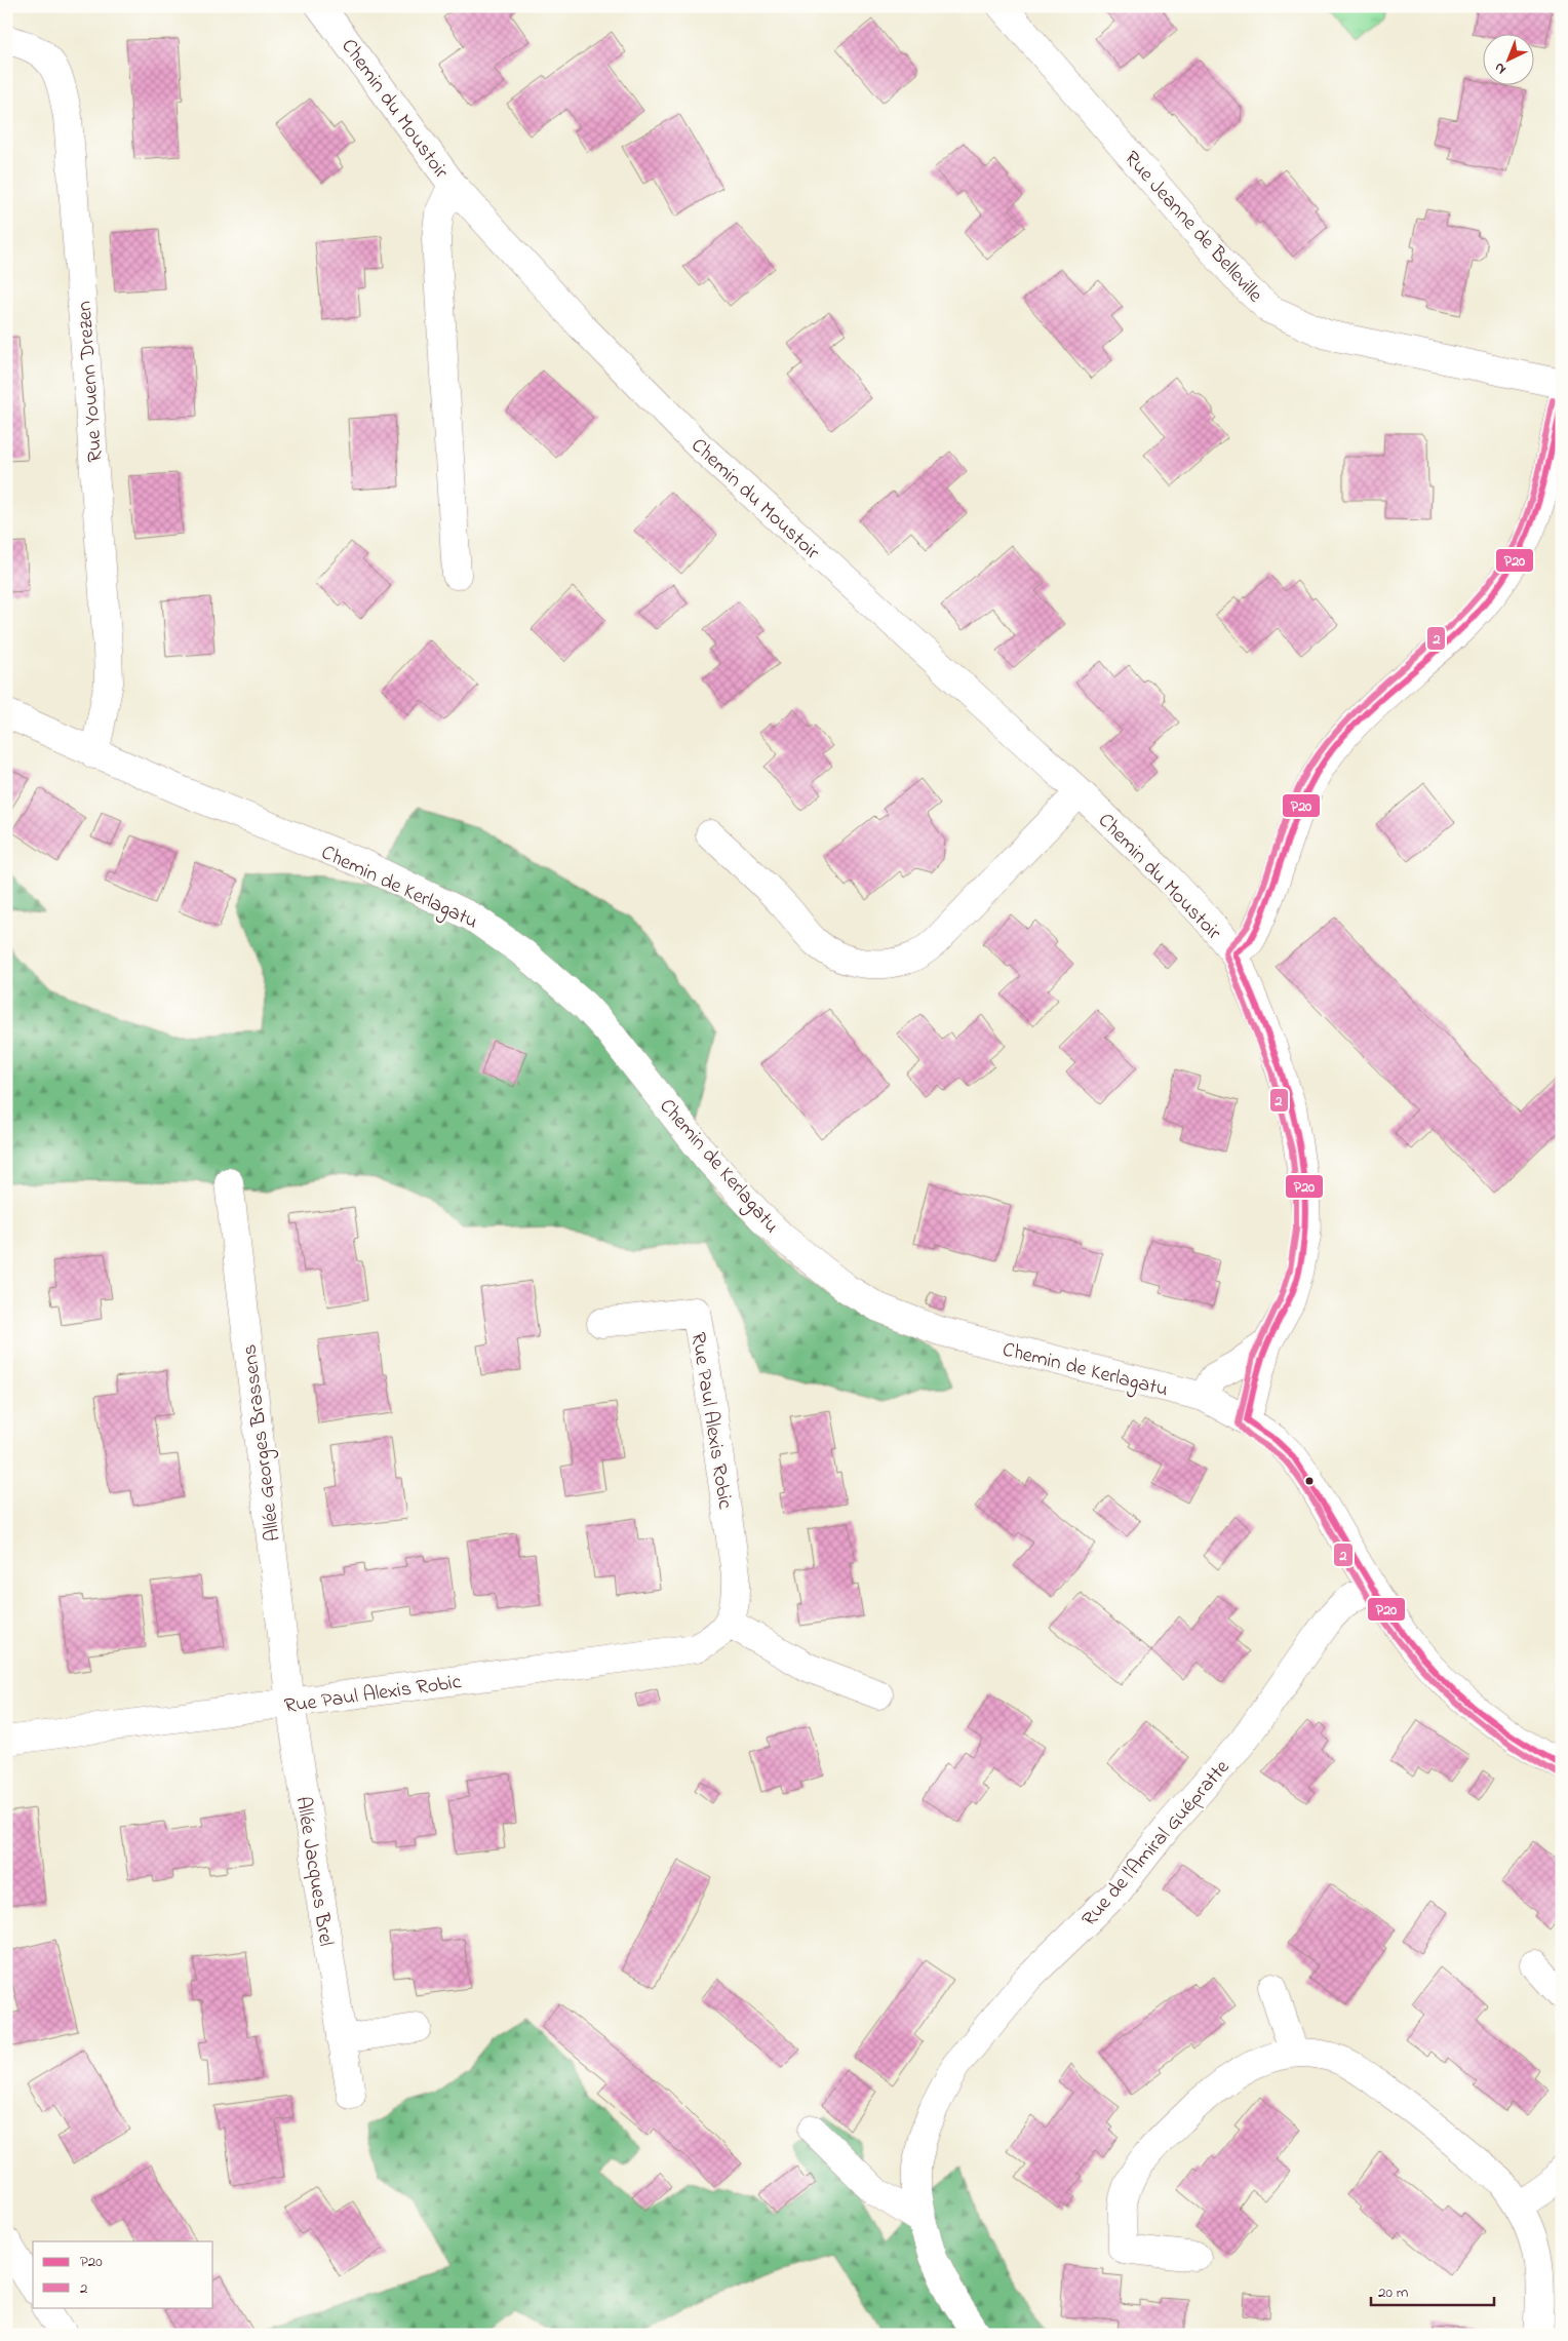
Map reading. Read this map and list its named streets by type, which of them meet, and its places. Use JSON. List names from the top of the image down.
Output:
{
  "streets": {
    "street": [
      "Chemin du Moustoir",
      "Rue Jeanne de Belleville",
      "Rue Youenn Drezen",
      "Chemin de Kerlagatu",
      "Rue Paul Alexis Robic",
      "Allée Georges Brassens",
      "Rue de l'Amiral Guépratte",
      "Allée Jacques Brel"
    ]
  },
  "crossings": [
    ["Chemin du Moustoir", "Chemin de Kerlagatu"],
    ["Rue Youenn Drezen", "Chemin de Kerlagatu"],
    ["Chemin de Kerlagatu", "Rue de l'Amiral Guépratte"],
    ["Rue Paul Alexis Robic", "Allée Georges Brassens"],
    ["Rue Paul Alexis Robic", "Allée Jacques Brel"],
    ["Allée Georges Brassens", "Allée Jacques Brel"]
  ],
  "lines": ["transit line 2", "transit line P20"],
  "legend": ["P20", "2"],
  "scale_bar": "20 m",
  "north": "bottom left"
}
